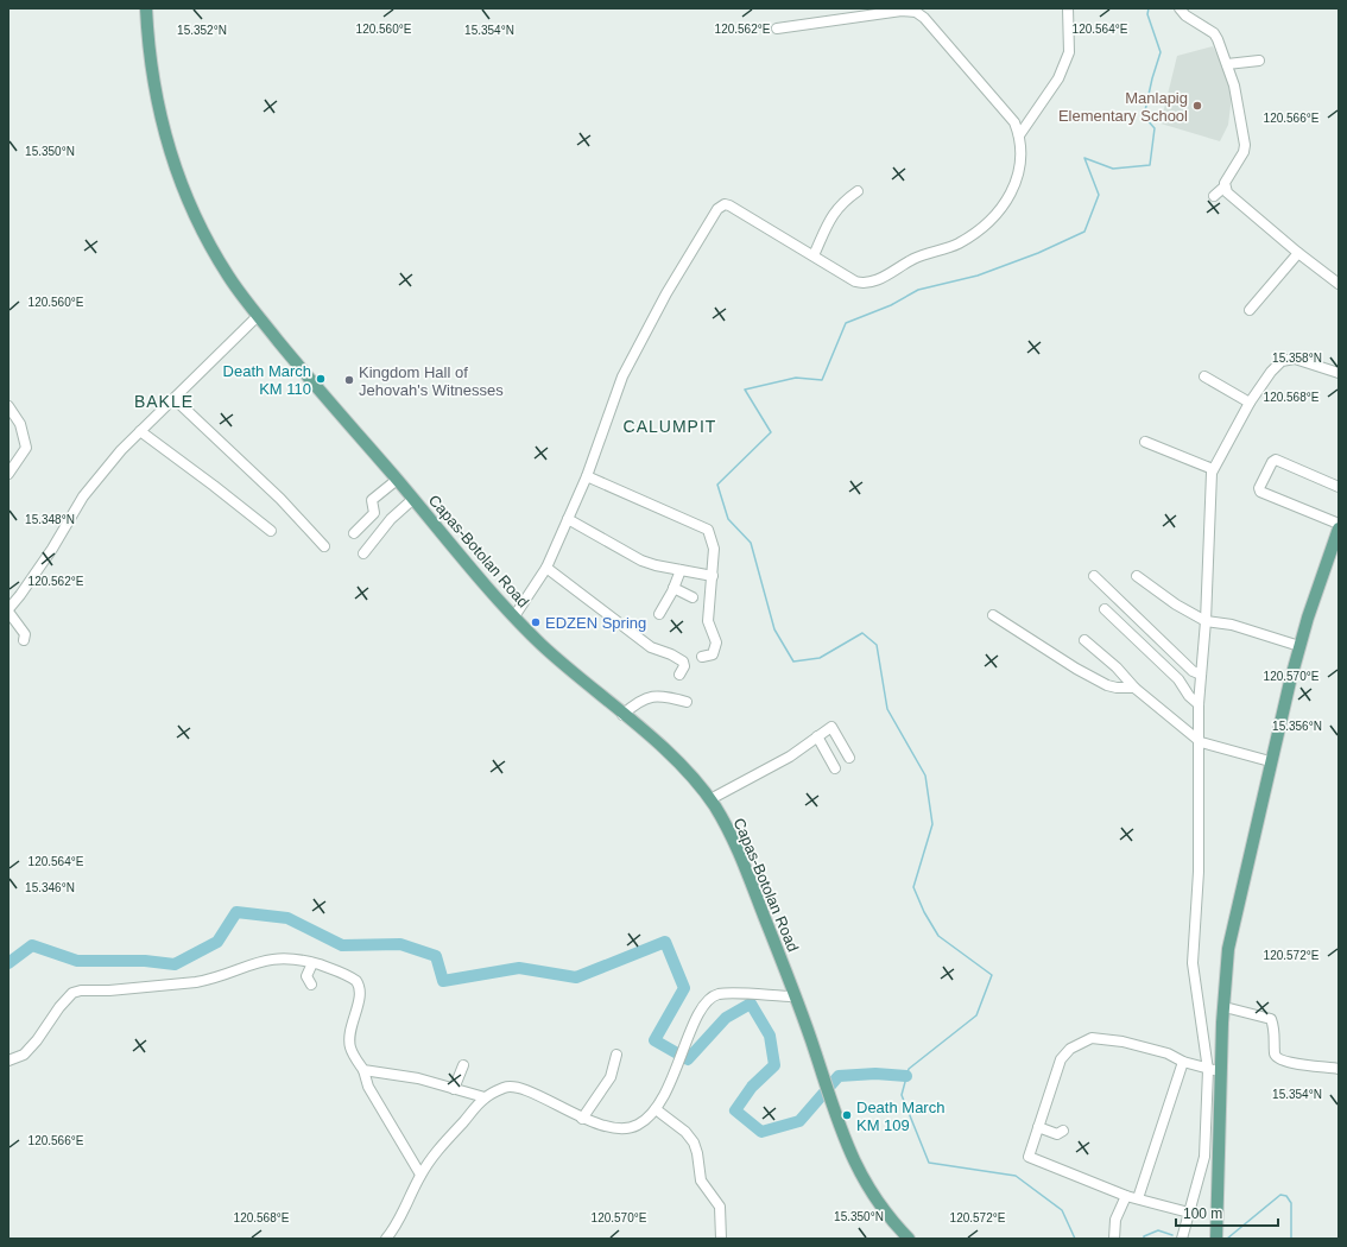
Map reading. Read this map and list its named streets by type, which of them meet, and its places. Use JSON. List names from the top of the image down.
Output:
{
  "streets": {
    "main road": ["Capas-Botolan Road"]
  },
  "districts": ["BAKLE", "CALUMPIT"],
  "places": [
    "Manlapig Elementary School",
    "Death March KM 110",
    "Kingdom Hall of Jehovah's Witnesses",
    "EDZEN Spring",
    "Death March KM 109"
  ],
  "scale_bar": "100 m",
  "coordinates": [
    "120.560°E",
    "120.562°E",
    "120.564°E",
    "15.352°N",
    "15.354°N",
    "120.566°E",
    "15.350°N",
    "15.358°N",
    "120.568°E",
    "15.348°N",
    "120.570°E",
    "15.356°N",
    "15.346°N",
    "120.572°E"
  ]
}
